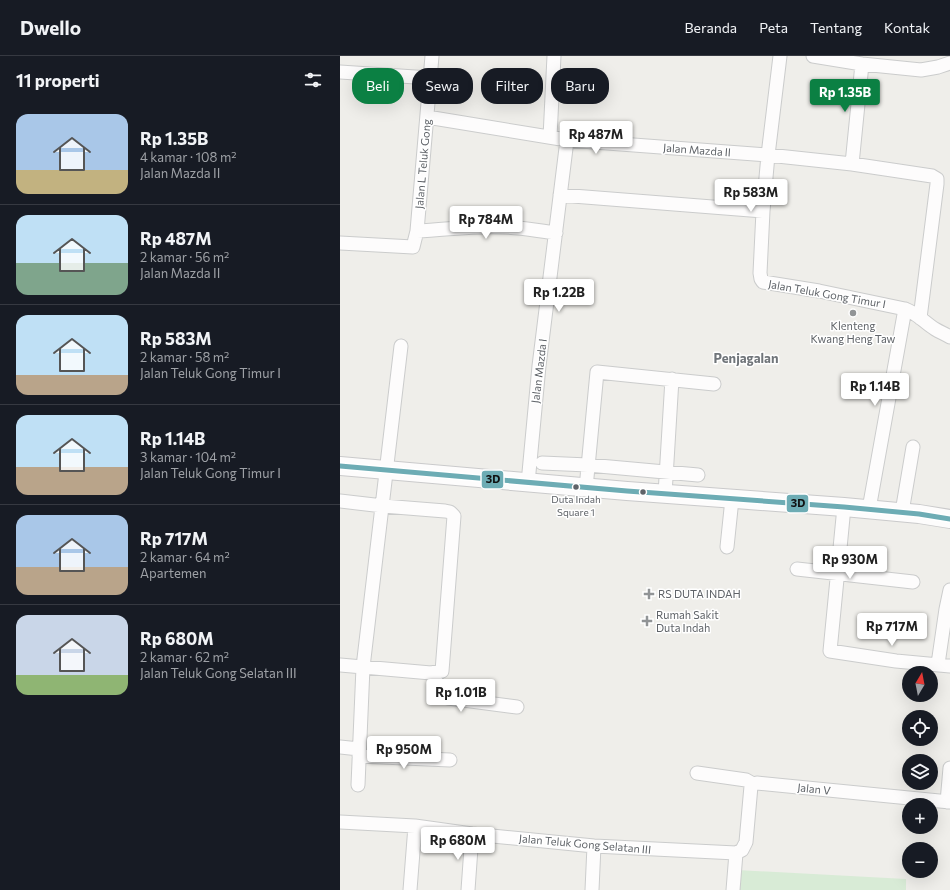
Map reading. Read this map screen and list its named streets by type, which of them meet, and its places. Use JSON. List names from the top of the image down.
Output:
{
  "streets": {
    "street": [
      "Jalan Mazda II",
      "Jalan L Teluk Gong",
      "Jalan Teluk Gong Timur I",
      "Jalan Mazda I",
      "Jalan V",
      "Jalan Teluk Gong Selatan III"
    ]
  },
  "crossings": [
    ["Jalan Mazda II", "Jalan L Teluk Gong"],
    ["Jalan Mazda II", "Jalan Teluk Gong Timur I"],
    ["Jalan Mazda II", "Jalan Mazda I"]
  ],
  "districts": ["Penjagalan"],
  "places": {
    "other": ["Klenteng Kwang Heng Taw", "Duta Indah Square 1"],
    "health": ["RS DUTA INDAH", "Rumah Sakit Duta Indah"]
  },
  "lines": ["transit line 3D"],
  "north": "top",
  "page": {
    "header": "Dwello",
    "nav": [
      "Beranda",
      "Peta",
      "Tentang",
      "Kontak"
    ],
    "heading": "11 properti",
    "chip": [
      "Beli",
      "Sewa",
      "Filter",
      "Baru"
    ],
    "price": [
      "Rp 1.35B",
      "Rp 487M",
      "Rp 583M",
      "Rp 784M",
      "Rp 1.22B",
      "Rp 1.14B",
      "Rp 930M",
      "Rp 717M",
      "Rp 1.01B",
      "Rp 950M",
      "Rp 680M"
    ],
    "list": [
      {
        "name": "Rp 1.35B",
        "note": "4 kamar · 108 m² · Jalan Mazda II"
      },
      {
        "name": "Rp 487M",
        "note": "2 kamar · 56 m² · Jalan Mazda II"
      },
      {
        "name": "Rp 583M",
        "note": "2 kamar · 58 m² · Jalan Teluk Gong Timur I"
      },
      {
        "name": "Rp 1.14B",
        "note": "3 kamar · 104 m² · Jalan Teluk Gong Timur I"
      },
      {
        "name": "Rp 717M",
        "note": "2 kamar · 64 m² · Apartemen"
      },
      {
        "name": "Rp 680M",
        "note": "2 kamar · 62 m² · Jalan Teluk Gong Selatan III"
      }
    ],
    "map_buttons": ["+", "−"]
  }
}
